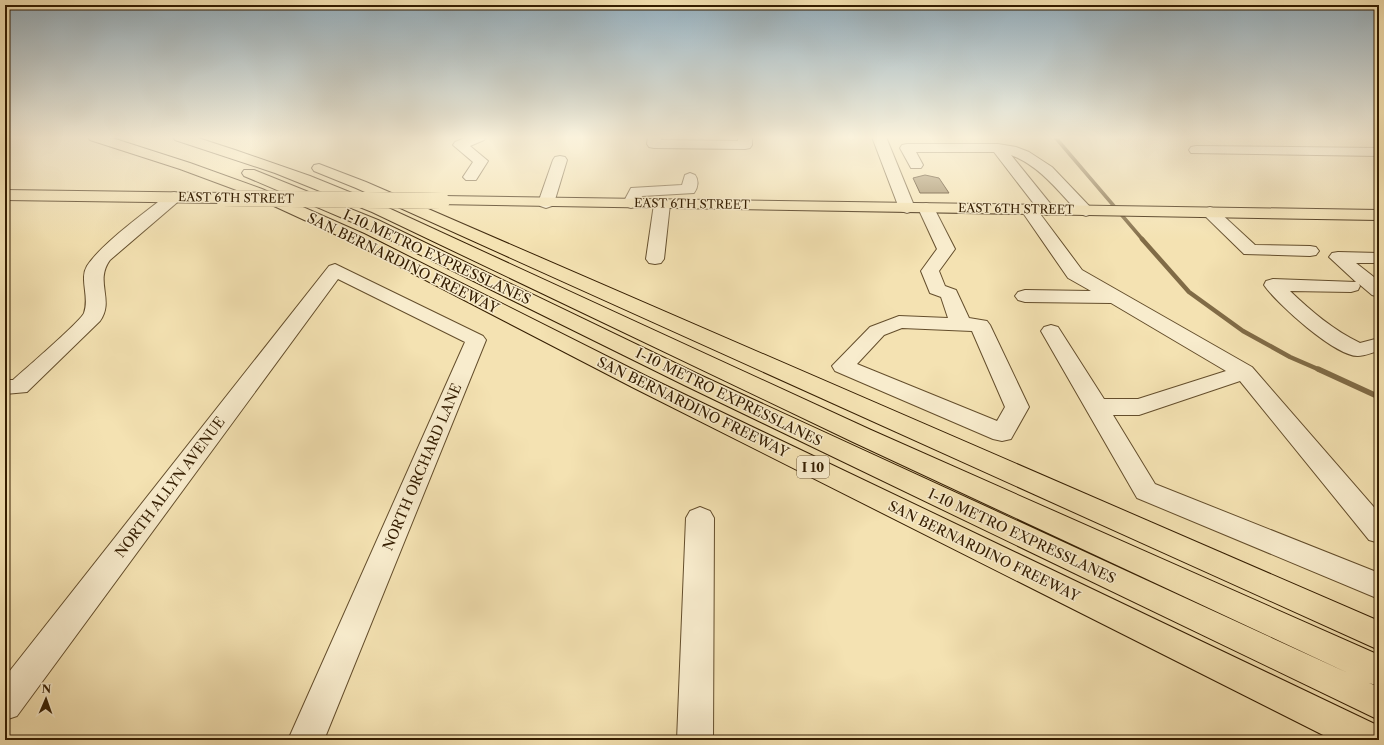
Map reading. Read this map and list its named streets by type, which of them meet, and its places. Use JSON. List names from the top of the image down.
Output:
{
  "streets": {
    "main road": [
      "EAST 6TH STREET",
      "I-10 METRO EXPRESSLANES",
      "SAN BERNARDINO FREEWAY",
      "I 10"
    ],
    "street": ["NORTH ORCHARD LANE", "NORTH ALLYN AVENUE"]
  },
  "crossings": [
    ["NORTH ORCHARD LANE", "NORTH ALLYN AVENUE"]
  ],
  "north": "top"
}
